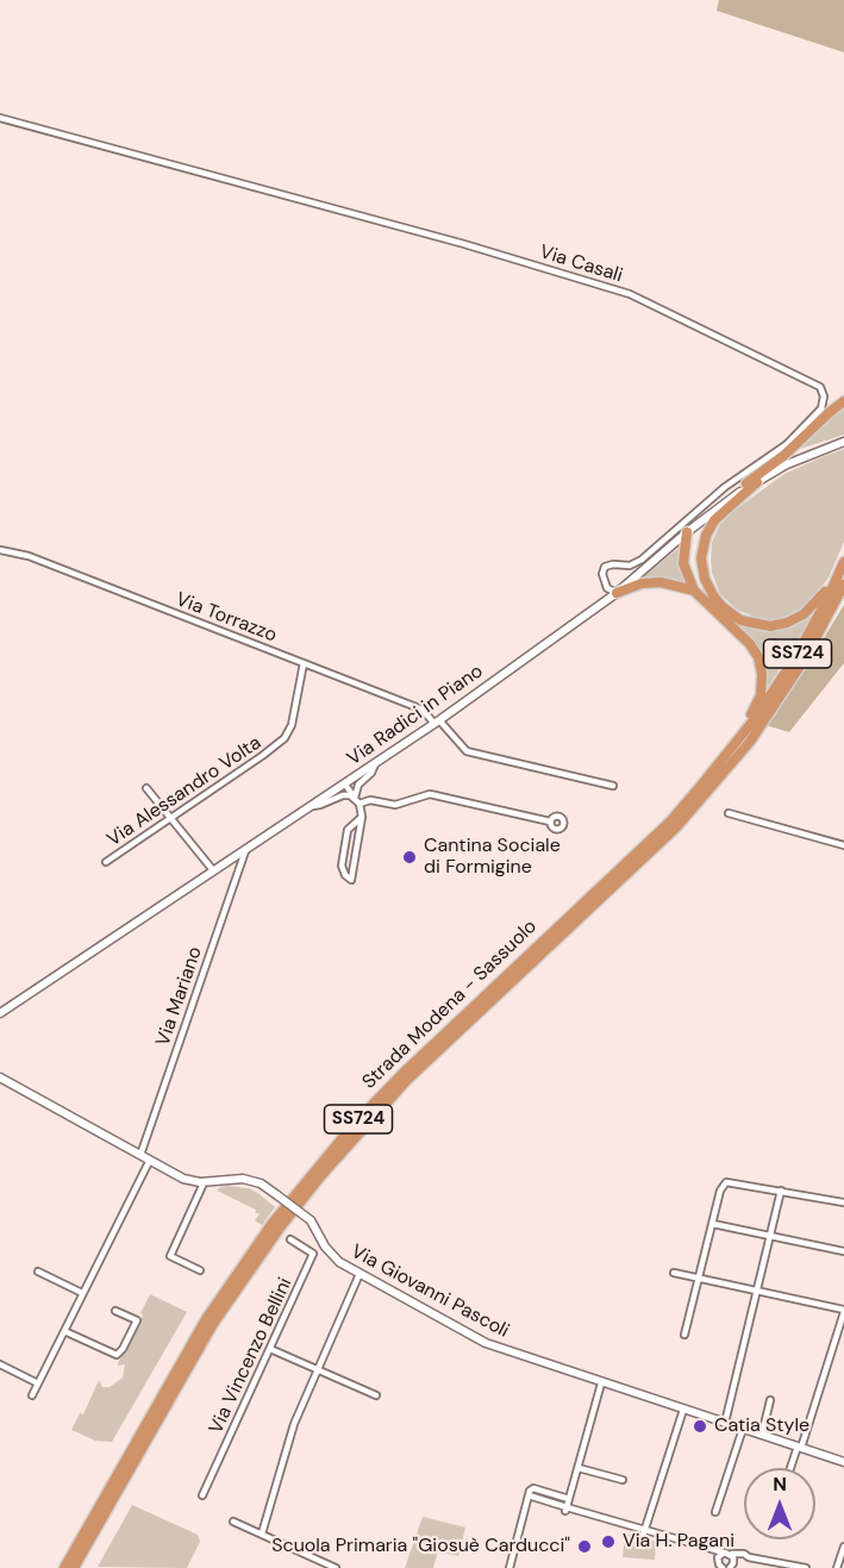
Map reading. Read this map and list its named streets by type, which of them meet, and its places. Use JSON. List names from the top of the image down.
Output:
{
  "streets": {
    "highway": ["SS724", "Strada Modena - Sassuolo"],
    "street": [
      "Via Casali",
      "Via Torrazzo",
      "Via Radici in Piano",
      "Via Alessandro Volta",
      "Via Mariano",
      "Via Giovanni Pascoli",
      "Via Vincenzo Bellini"
    ]
  },
  "crossings": [
    ["Via Casali", "Via Radici in Piano"],
    ["Via Torrazzo", "Via Radici in Piano"],
    ["Via Torrazzo", "Via Alessandro Volta"],
    ["Via Radici in Piano", "Via Mariano"],
    ["Via Mariano", "Via Giovanni Pascoli"]
  ],
  "places": [
    "Cantina Sociale di Formigine",
    "Catia Style",
    "Via H. Pagani",
    "Scuola Primaria \"Giosuè Carducci\""
  ],
  "north": "top"
}
